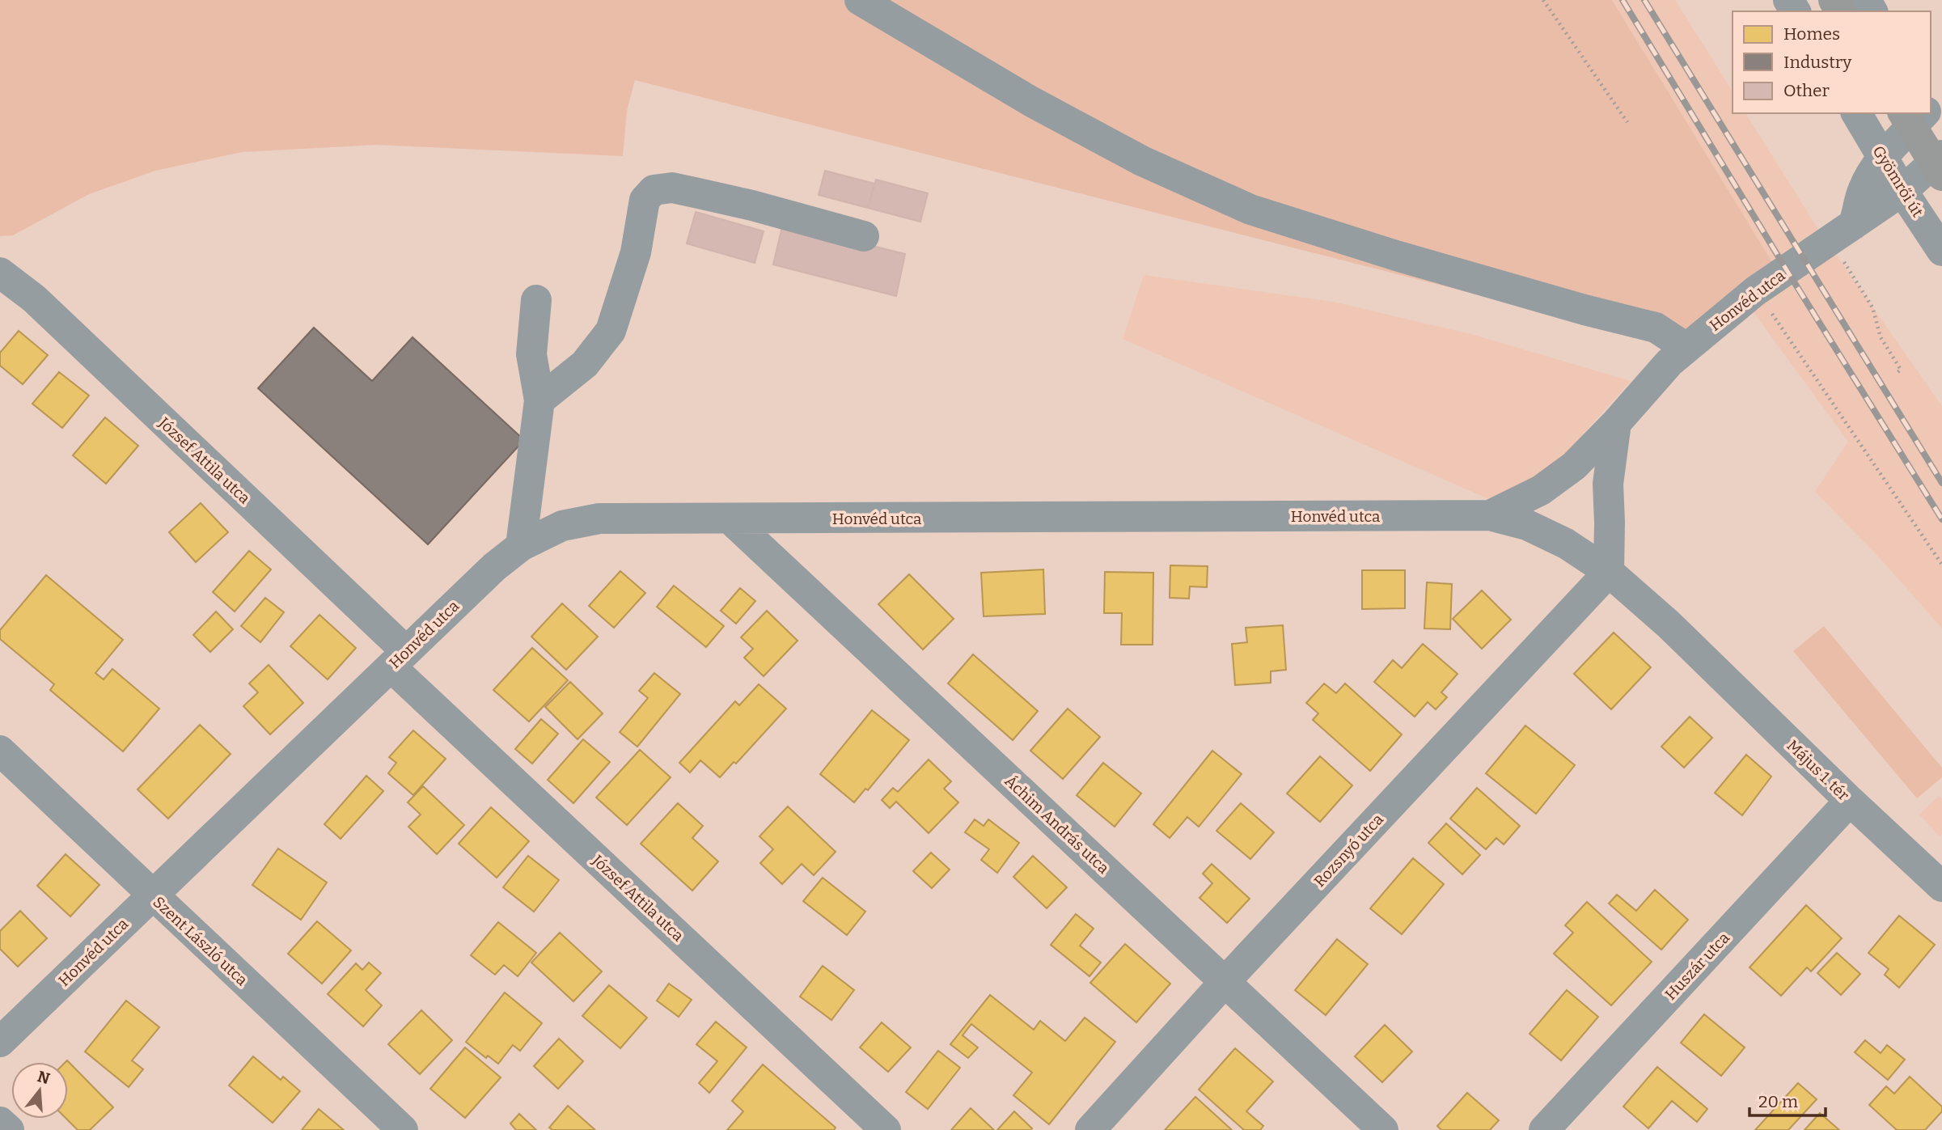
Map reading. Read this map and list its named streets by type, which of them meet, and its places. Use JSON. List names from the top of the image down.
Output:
{
  "streets": {
    "street": [
      "Gyömrői út",
      "Honvéd utca",
      "József Attila utca",
      "Május 1. tér",
      "Áchim András utca",
      "Rozsnyó utca",
      "Szent László utca",
      "Huszár utca"
    ]
  },
  "crossings": [
    ["Gyömrői út", "Honvéd utca"],
    ["Honvéd utca", "József Attila utca"],
    ["Honvéd utca", "Áchim András utca"],
    ["Honvéd utca", "Szent László utca"],
    ["Május 1. tér", "Rozsnyó utca"],
    ["Május 1. tér", "Huszár utca"],
    ["Áchim András utca", "Rozsnyó utca"]
  ],
  "legend": ["Homes", "Industry", "Other"],
  "scale_bar": "20 m",
  "north": "top"
}
